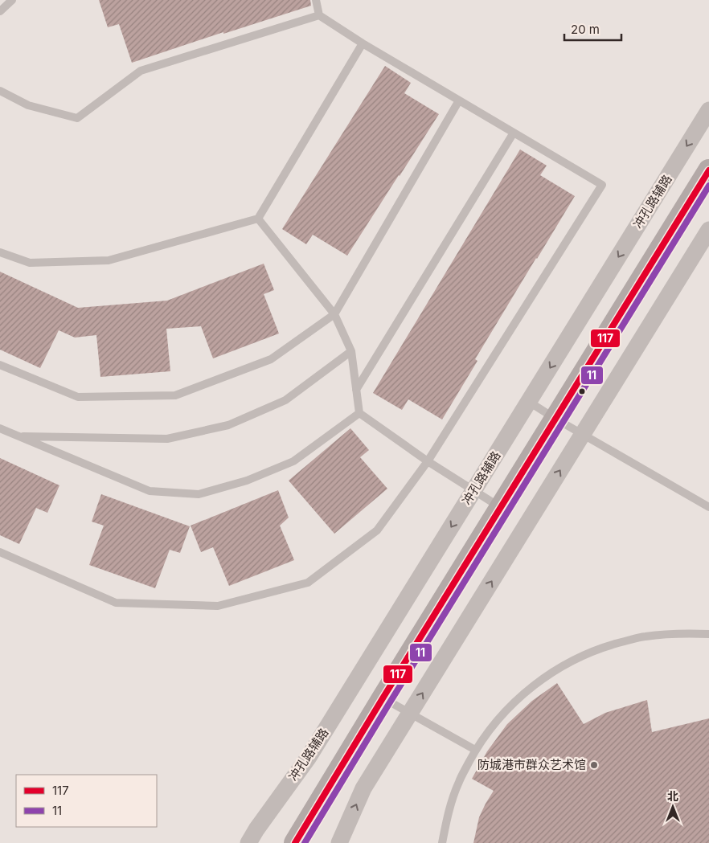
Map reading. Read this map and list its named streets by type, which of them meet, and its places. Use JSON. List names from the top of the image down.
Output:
{
  "streets": {
    "street": ["冲孔路辅路"]
  },
  "places": ["防城港市群众艺术馆"],
  "lines": ["transit line 117", "transit line 11"],
  "legend": ["117", "11"],
  "scale_bar": "20 m",
  "north": "top"
}
